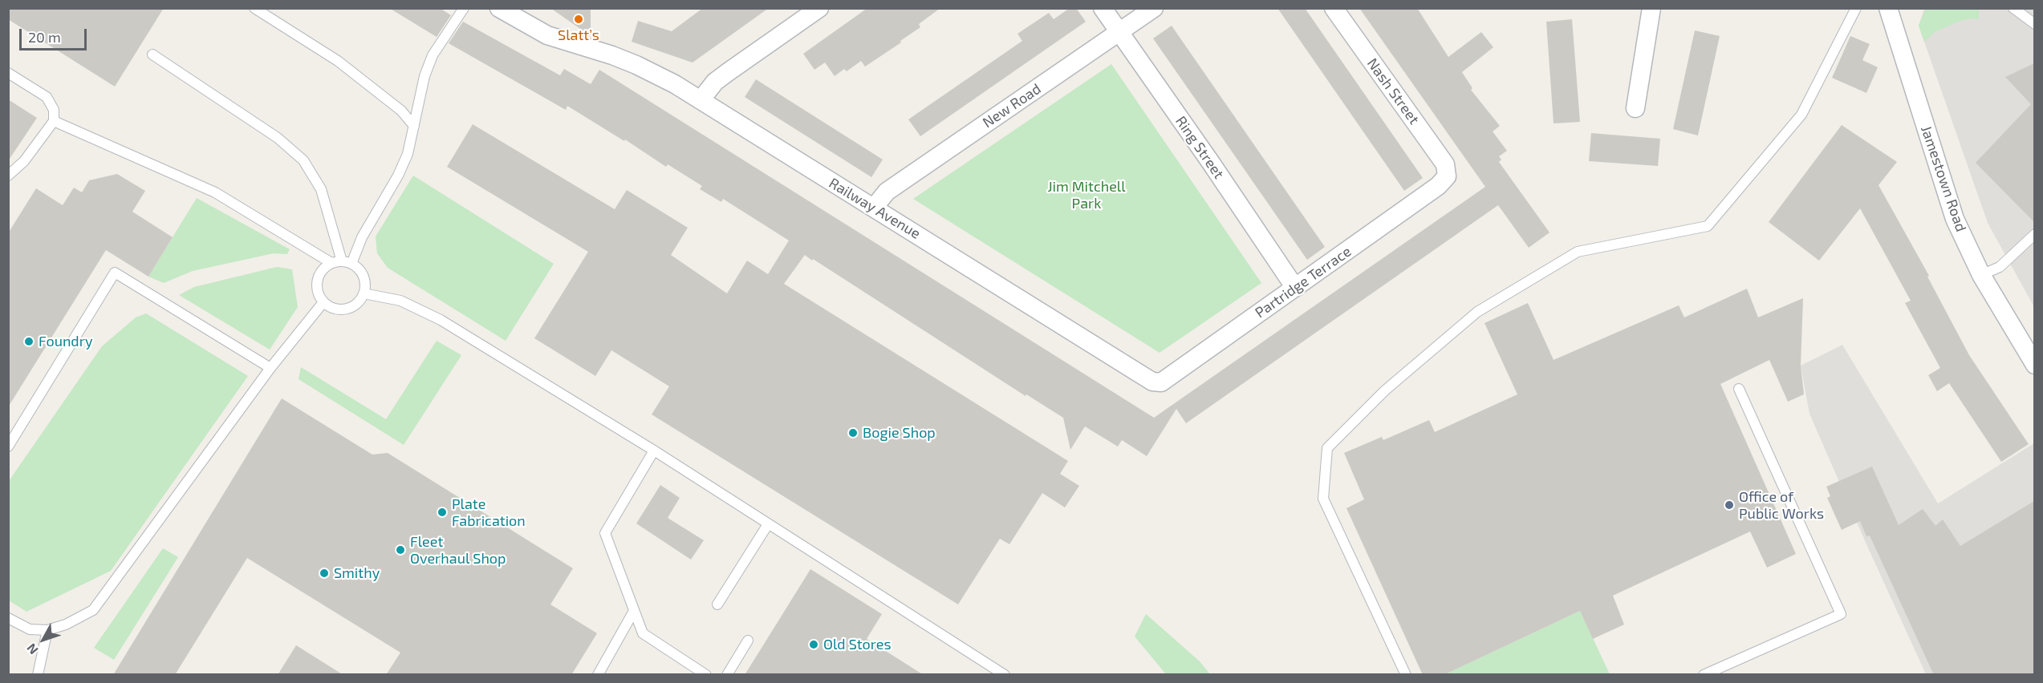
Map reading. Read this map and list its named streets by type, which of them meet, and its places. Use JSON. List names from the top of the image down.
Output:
{
  "streets": {
    "street": [
      "Nash Street",
      "New Road",
      "Ring Street",
      "Jamestown Road",
      "Railway Avenue",
      "Partridge Terrace"
    ]
  },
  "crossings": [
    ["Nash Street", "Partridge Terrace"],
    ["New Road", "Ring Street"],
    ["New Road", "Railway Avenue"],
    ["Ring Street", "Partridge Terrace"],
    ["Railway Avenue", "Partridge Terrace"]
  ],
  "parks": ["Jim Mitchell Park"],
  "places": [
    "Slatt’s",
    "Foundry",
    "Bogie Shop",
    "Office of Public Works",
    "Plate Fabrication",
    "Fleet Overhaul Shop",
    "Smithy",
    "Old Stores"
  ],
  "scale_bar": "20 m",
  "north": "bottom left"
}
